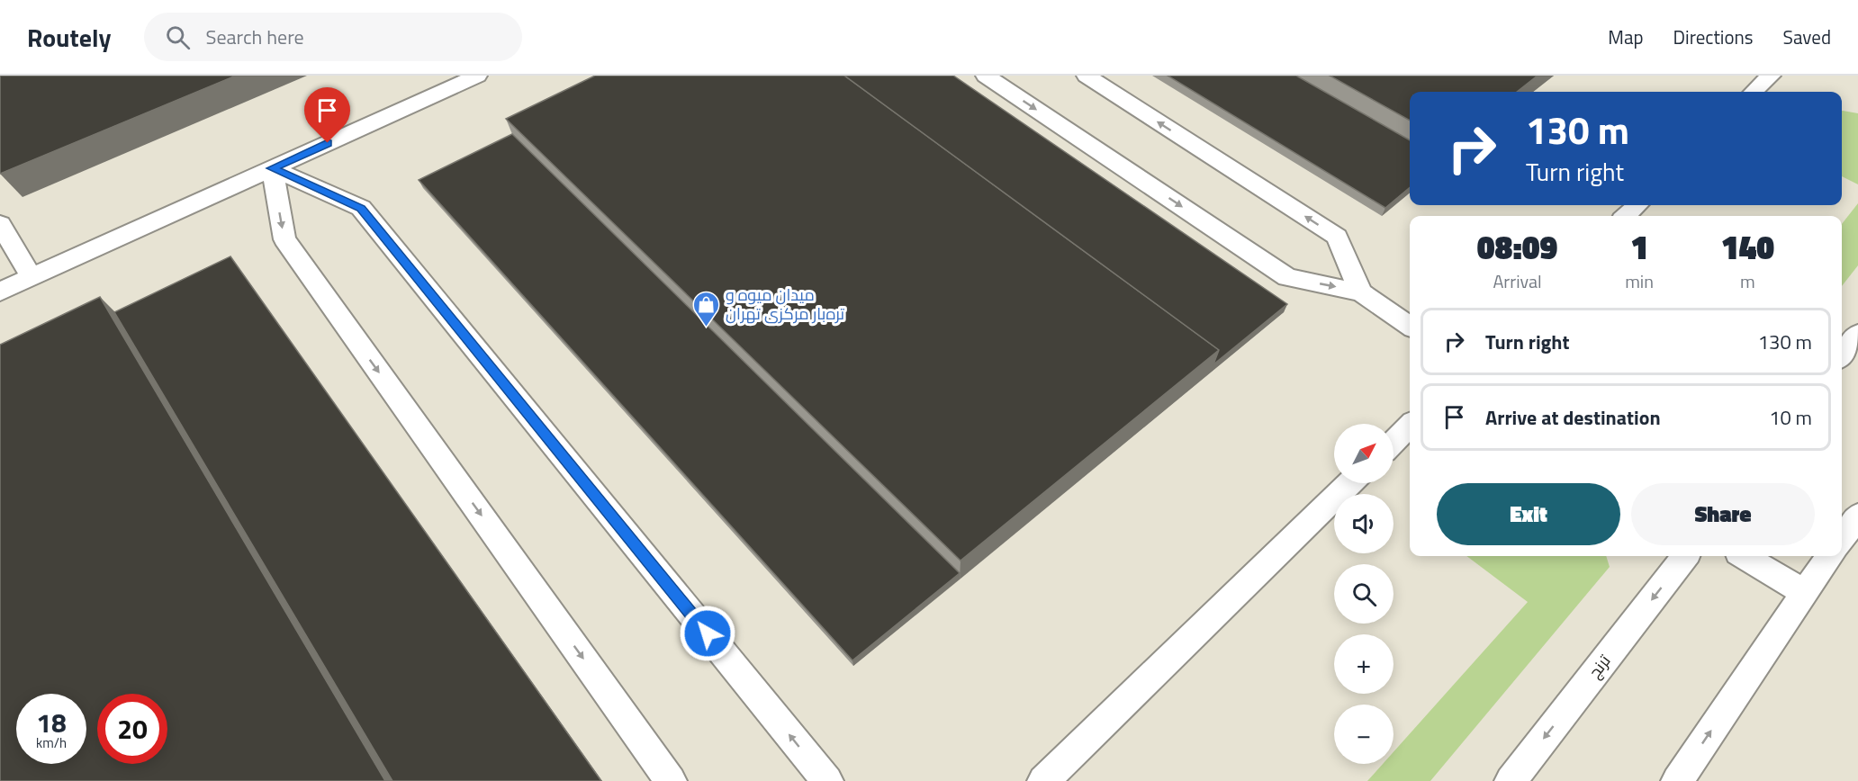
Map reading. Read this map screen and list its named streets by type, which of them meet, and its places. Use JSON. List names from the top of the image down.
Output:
{
  "streets": {
    "lane": ["ترنج"]
  },
  "places": {
    "shop": ["میدان میوه و تره‌بار مرکزی تهران"]
  },
  "north": "top right",
  "page": {
    "header": "Routely",
    "search": "Search here",
    "nav": ["Map", "Directions", "Saved"],
    "turn": ["130 m", "Turn right"],
    "eta": [
      "08:09",
      "Arrival",
      "1",
      "min",
      "140",
      "m"
    ],
    "list": [
      {
        "name": "Turn right",
        "value": "130 m"
      },
      {
        "name": "Arrive at destination",
        "value": "10 m"
      }
    ],
    "map_buttons": ["+", "−"],
    "buttons": ["Exit", "Share"],
    "speed": "18 km/h",
    "limit": "20"
  }
}
